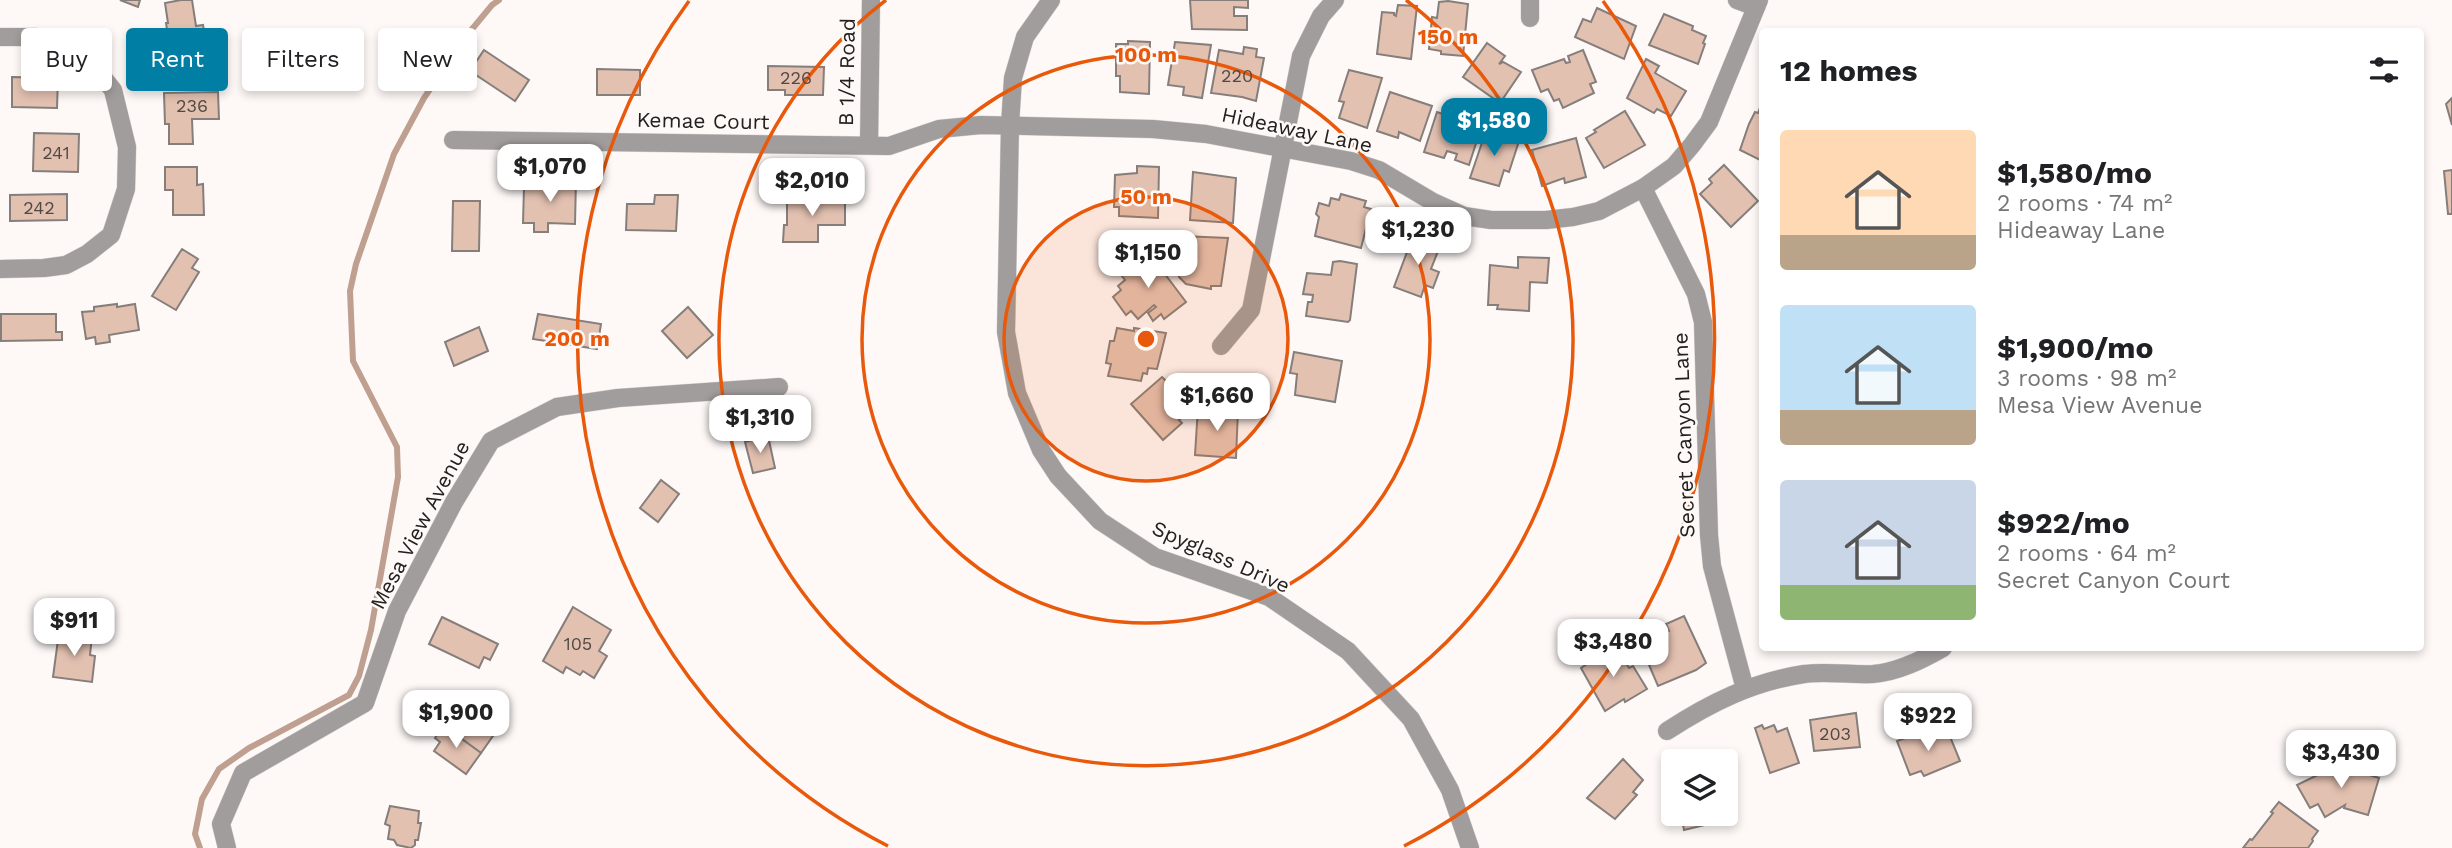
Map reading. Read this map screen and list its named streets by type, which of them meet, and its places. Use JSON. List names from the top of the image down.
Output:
{
  "streets": {
    "street": [
      "B 1/4 Road",
      "Kemae Court",
      "Hideaway Lane",
      "Secret Canyon Lane",
      "Mesa View Avenue",
      "Spyglass Drive"
    ]
  },
  "crossings": [
    ["B 1/4 Road", "Kemae Court"],
    ["B 1/4 Road", "Hideaway Lane"],
    ["Kemae Court", "Hideaway Lane"],
    ["Hideaway Lane", "Secret Canyon Lane"],
    ["Hideaway Lane", "Spyglass Drive"]
  ],
  "house_numbers": [
    "220",
    "226",
    "236",
    "241",
    "242",
    "105",
    "203"
  ],
  "page": {
    "chip": [
      "Buy",
      "Rent",
      "Filters",
      "New"
    ],
    "heading": "12 homes",
    "price": [
      "$1,580",
      "$1,070",
      "$2,010",
      "$1,230",
      "$1,150",
      "$1,660",
      "$1,310",
      "$911",
      "$3,480",
      "$1,900",
      "$922",
      "$3,430"
    ],
    "list": [
      {
        "name": "$1,580/mo",
        "note": "2 rooms · 74 m² · Hideaway Lane"
      },
      {
        "name": "$1,900/mo",
        "note": "3 rooms · 98 m² · Mesa View Avenue"
      },
      {
        "name": "$922/mo",
        "note": "2 rooms · 64 m² · Secret Canyon Court"
      }
    ]
  },
  "rings": [
    "150 m",
    "100 m",
    "50 m",
    "200 m"
  ]
}
